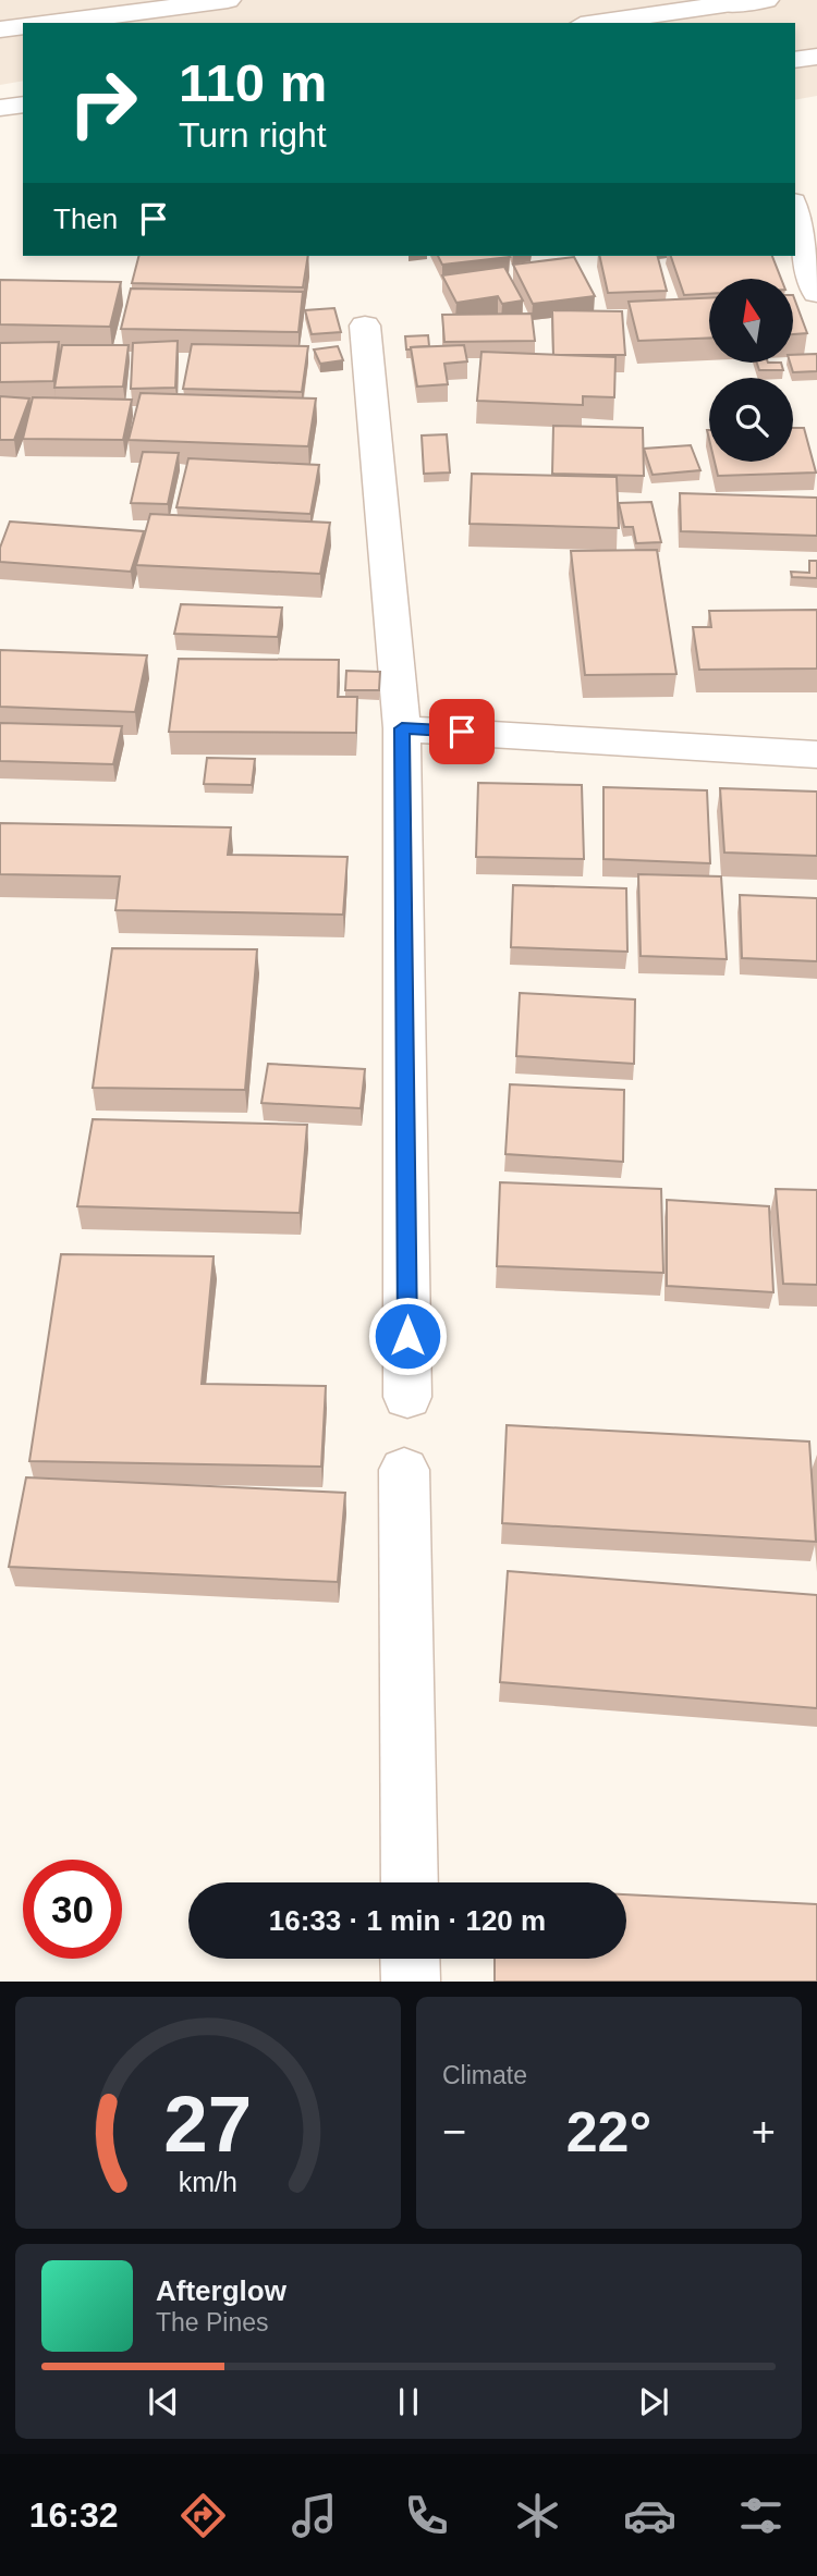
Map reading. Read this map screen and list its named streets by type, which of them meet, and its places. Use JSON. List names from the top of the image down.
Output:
{
  "north": "top",
  "page": {
    "turn": ["110 m", "Turn right"],
    "then": "Then",
    "limit": "30",
    "trip": "16:33 · 1 min · 120 m",
    "tile": "Climate",
    "heat": ["−", "22°", "+"],
    "song": ["Afterglow", "The Pines"],
    "tabs": "16:32",
    "gauge": ["27", "km/h"]
  }
}
